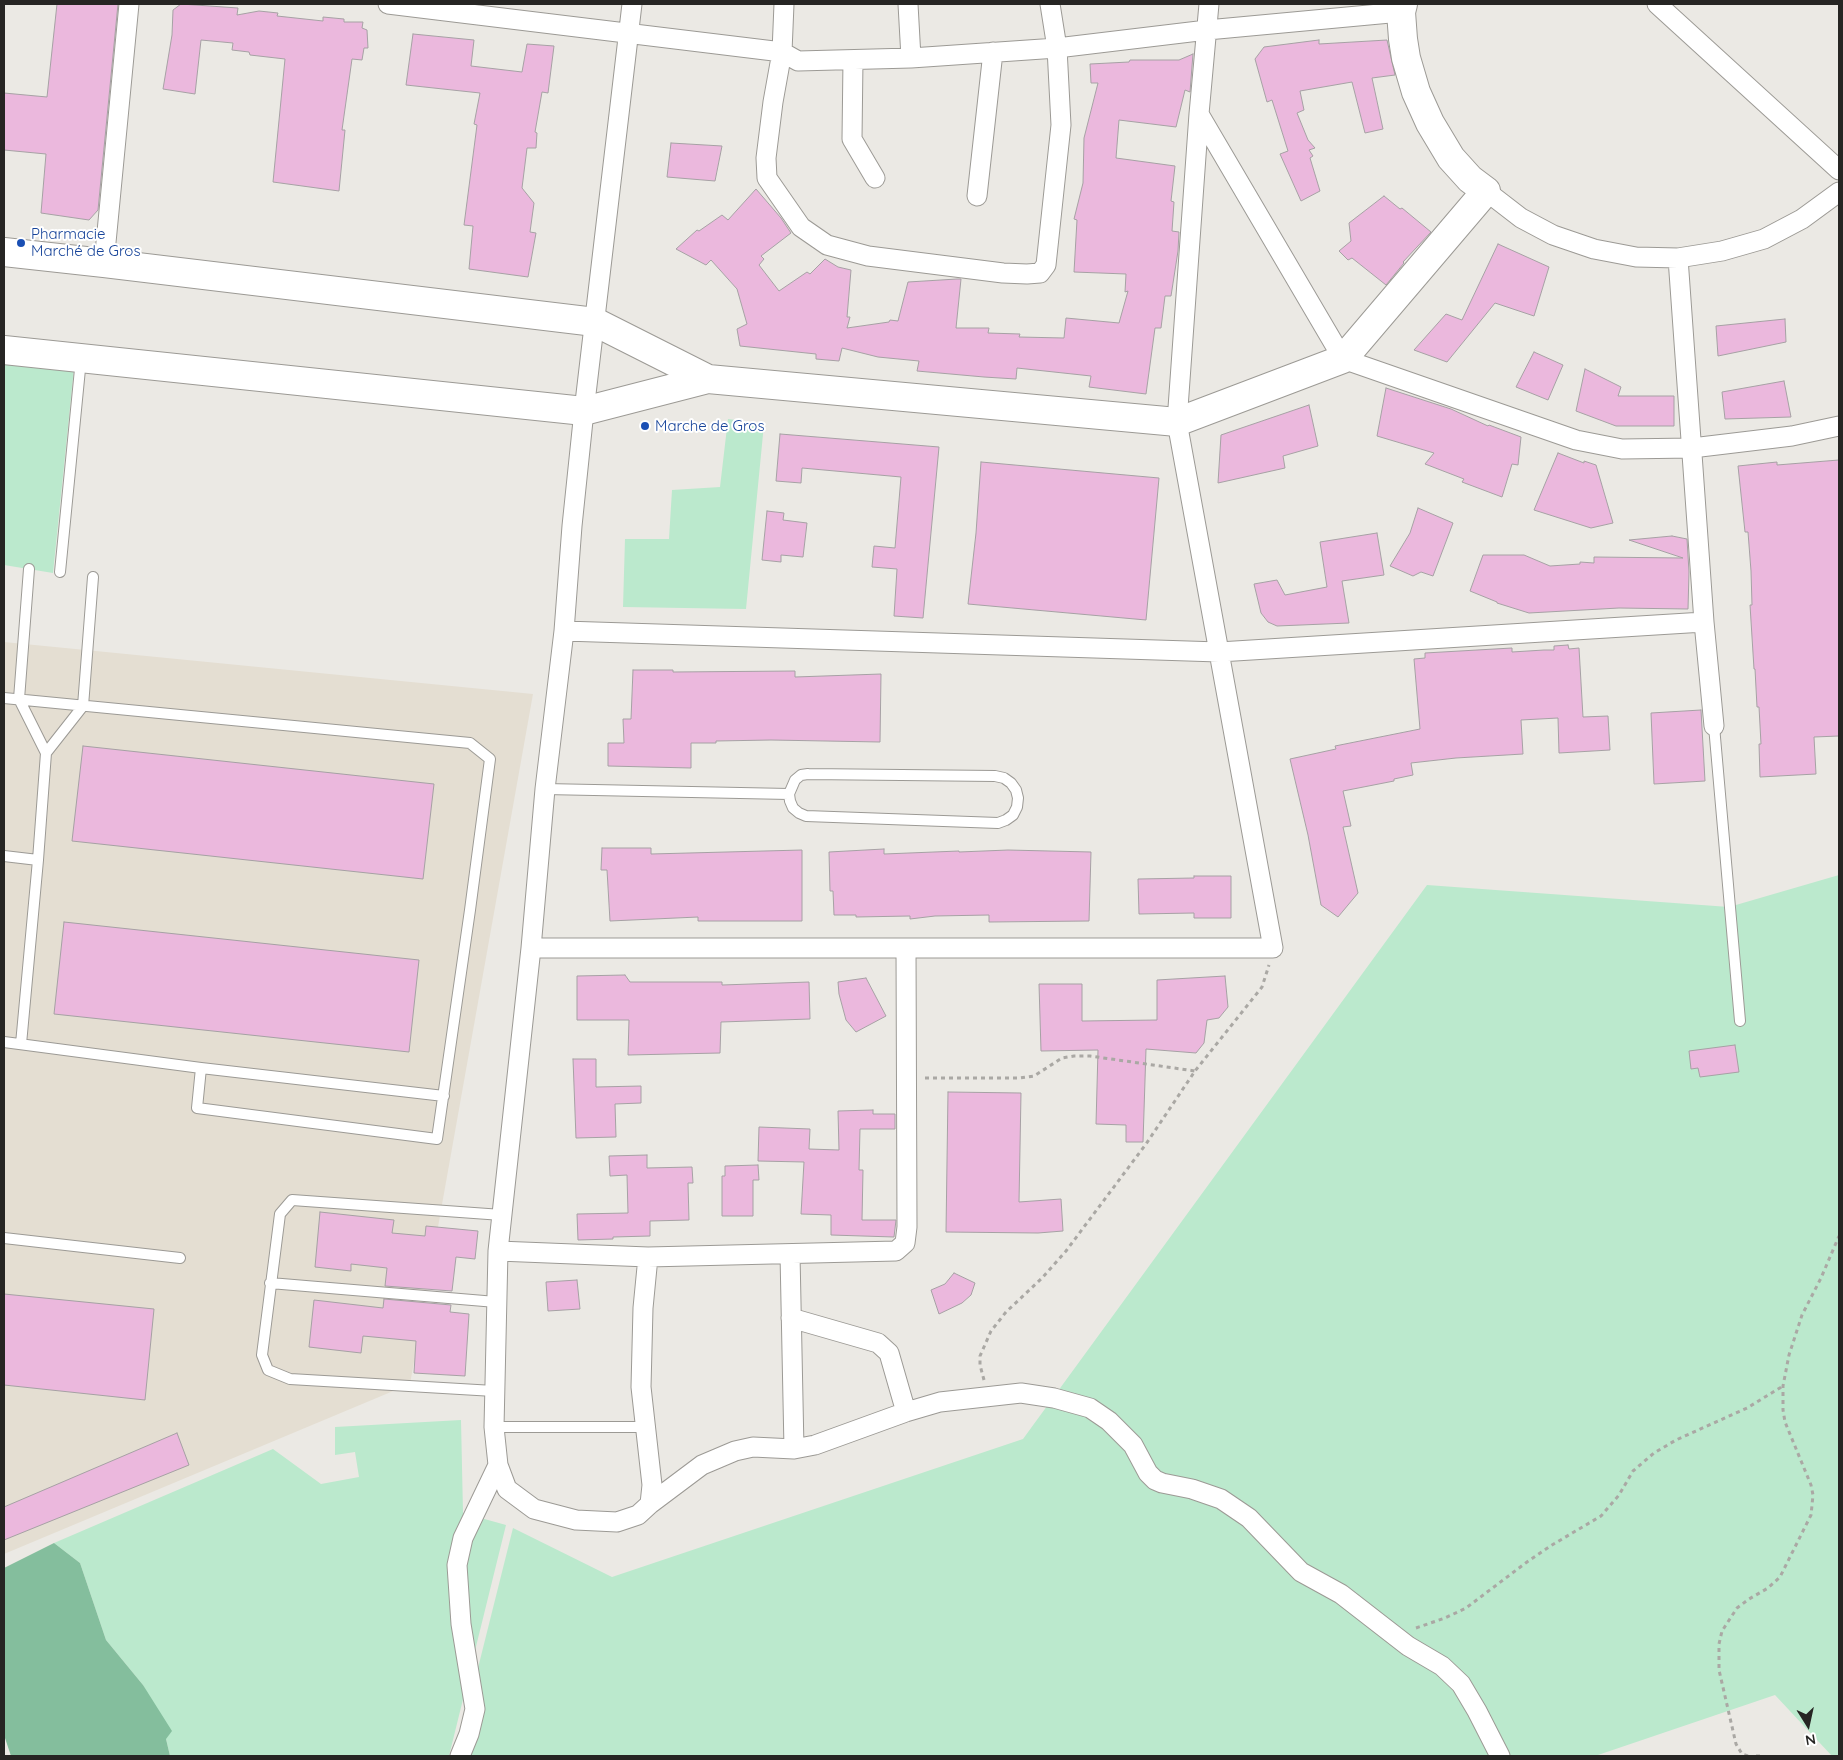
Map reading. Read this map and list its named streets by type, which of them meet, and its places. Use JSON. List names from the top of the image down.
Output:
{
  "places": ["Pharmacie Marché de Gros", "Marche de Gros"],
  "north": "bottom"
}
